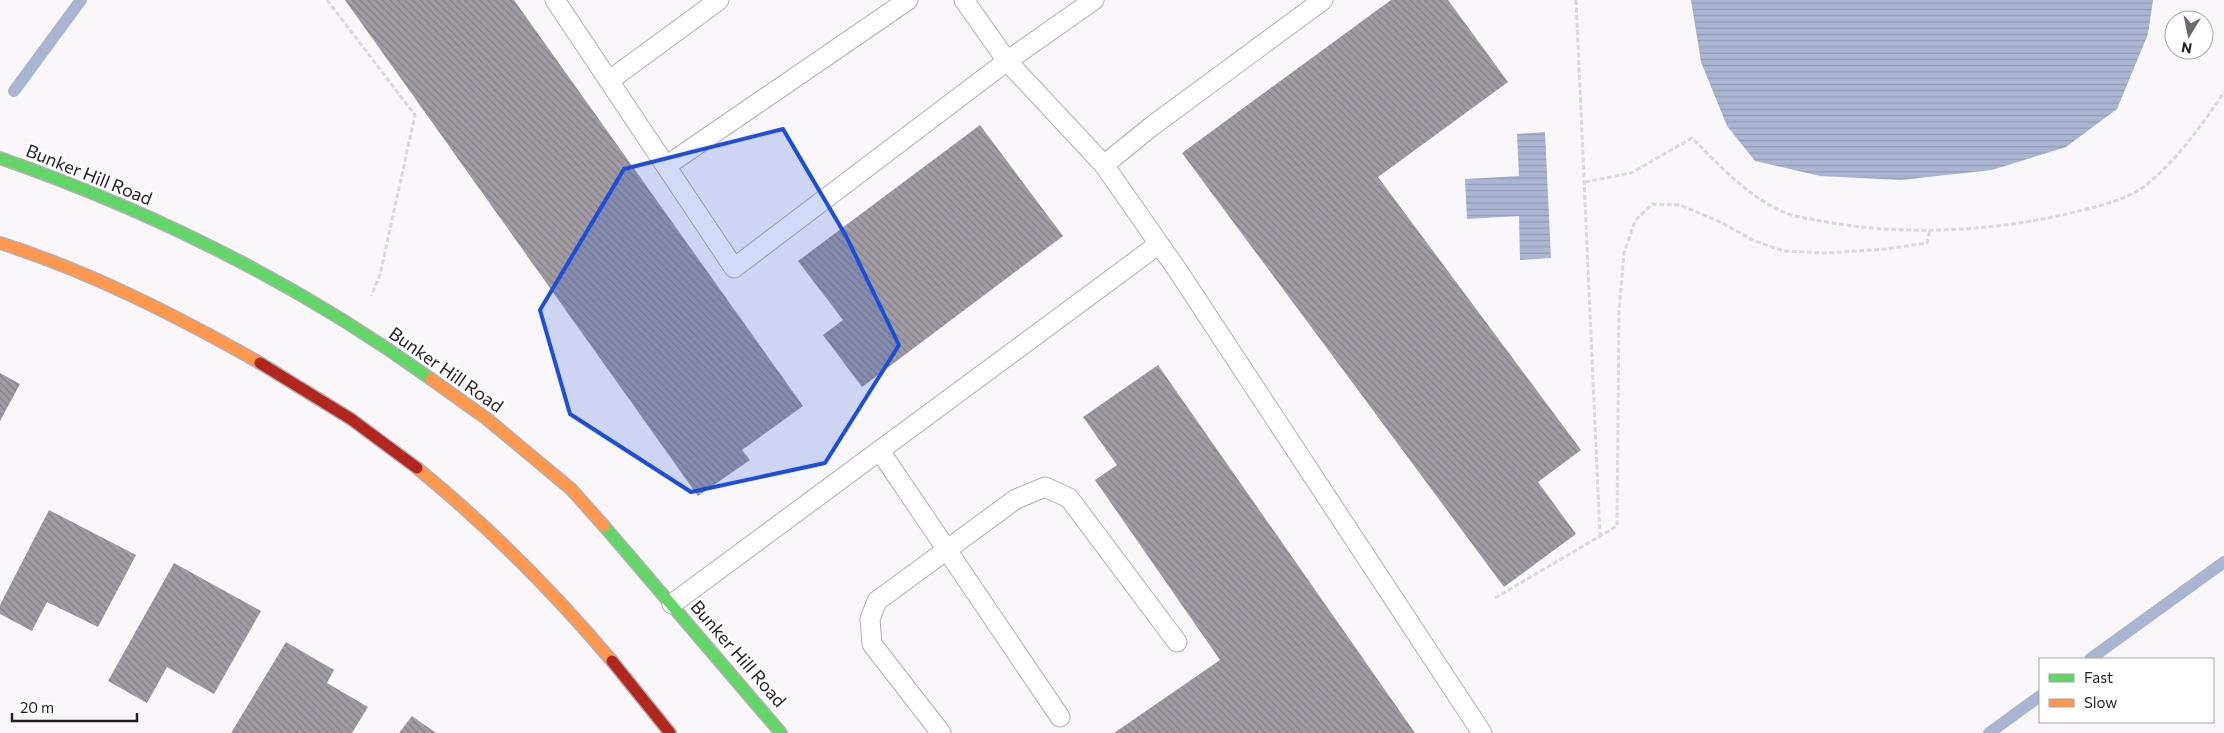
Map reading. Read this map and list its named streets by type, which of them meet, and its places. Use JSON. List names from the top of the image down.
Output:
{
  "streets": {
    "main road": ["Bunker Hill Road"]
  },
  "legend": ["Fast", "Slow"],
  "scale_bar": "20 m",
  "north": "bottom"
}
